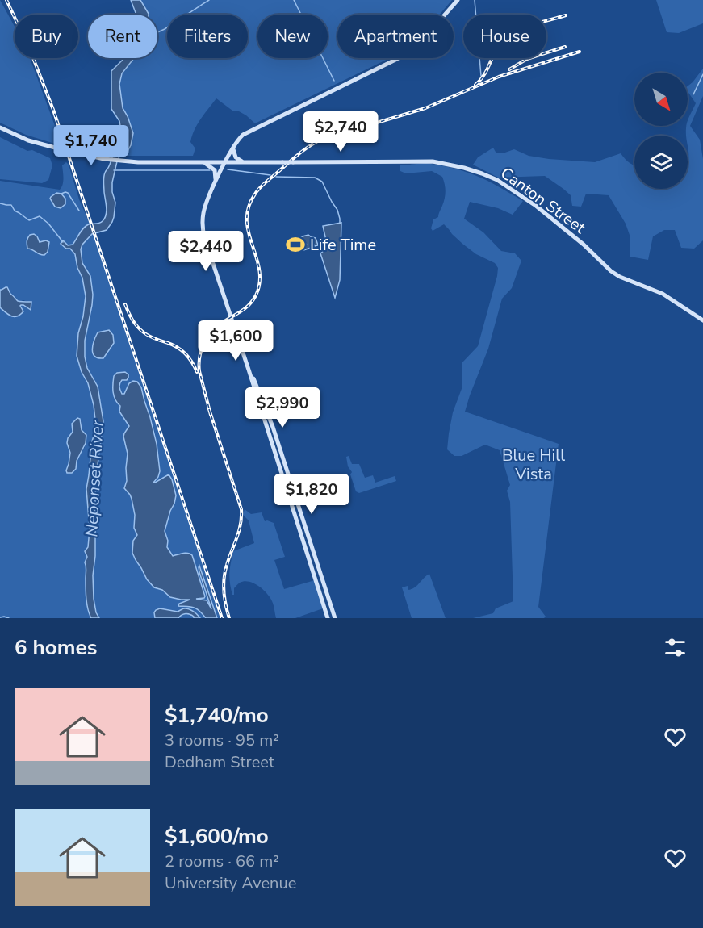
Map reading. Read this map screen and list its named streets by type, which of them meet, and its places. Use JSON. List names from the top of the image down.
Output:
{
  "streets": {
    "main road": ["Canton Street"]
  },
  "water": ["Neponset River"],
  "parks": ["Blue Hill Vista"],
  "places": {
    "sports": ["Life Time"]
  },
  "north": "bottom right",
  "page": {
    "chip": [
      "Buy",
      "Rent",
      "Filters",
      "New",
      "Apartment",
      "House"
    ],
    "price": [
      "$2,740",
      "$1,740",
      "$2,440",
      "$1,600",
      "$2,990",
      "$1,820"
    ],
    "heading": "6 homes",
    "list": [
      {
        "name": "$1,740/mo",
        "note": "3 rooms · 95 m² · Dedham Street"
      },
      {
        "name": "$1,600/mo",
        "note": "2 rooms · 66 m² · University Avenue"
      }
    ]
  }
}
